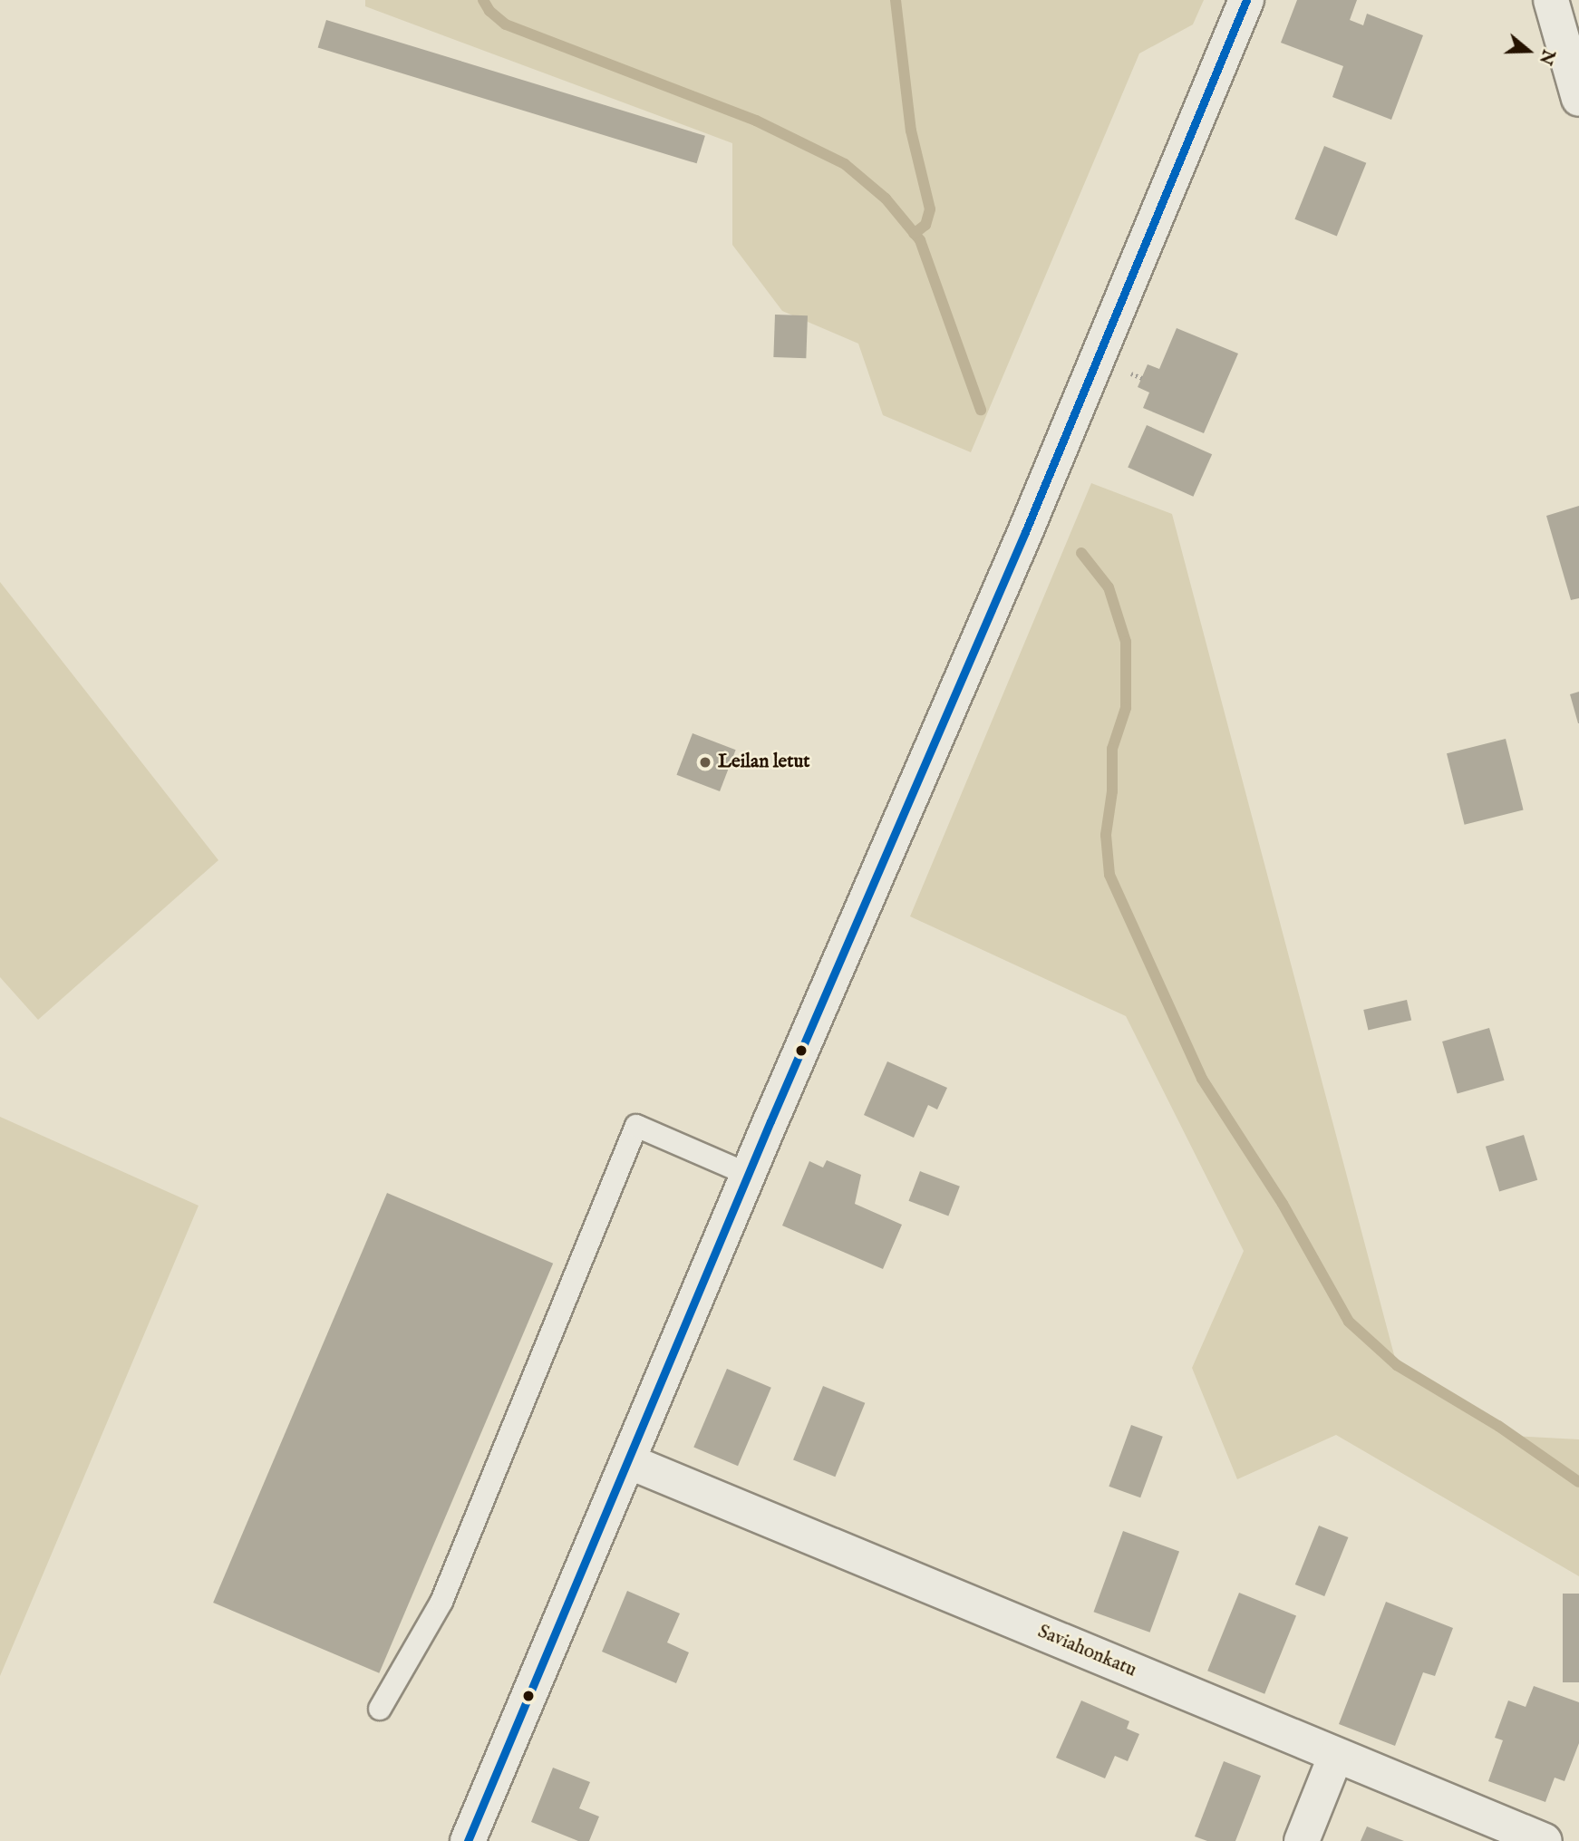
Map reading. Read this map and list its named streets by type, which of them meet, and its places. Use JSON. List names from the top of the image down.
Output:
{
  "streets": {
    "street": ["Saviahonkatu"]
  },
  "places": ["Leilan letut"],
  "north": "right"
}
